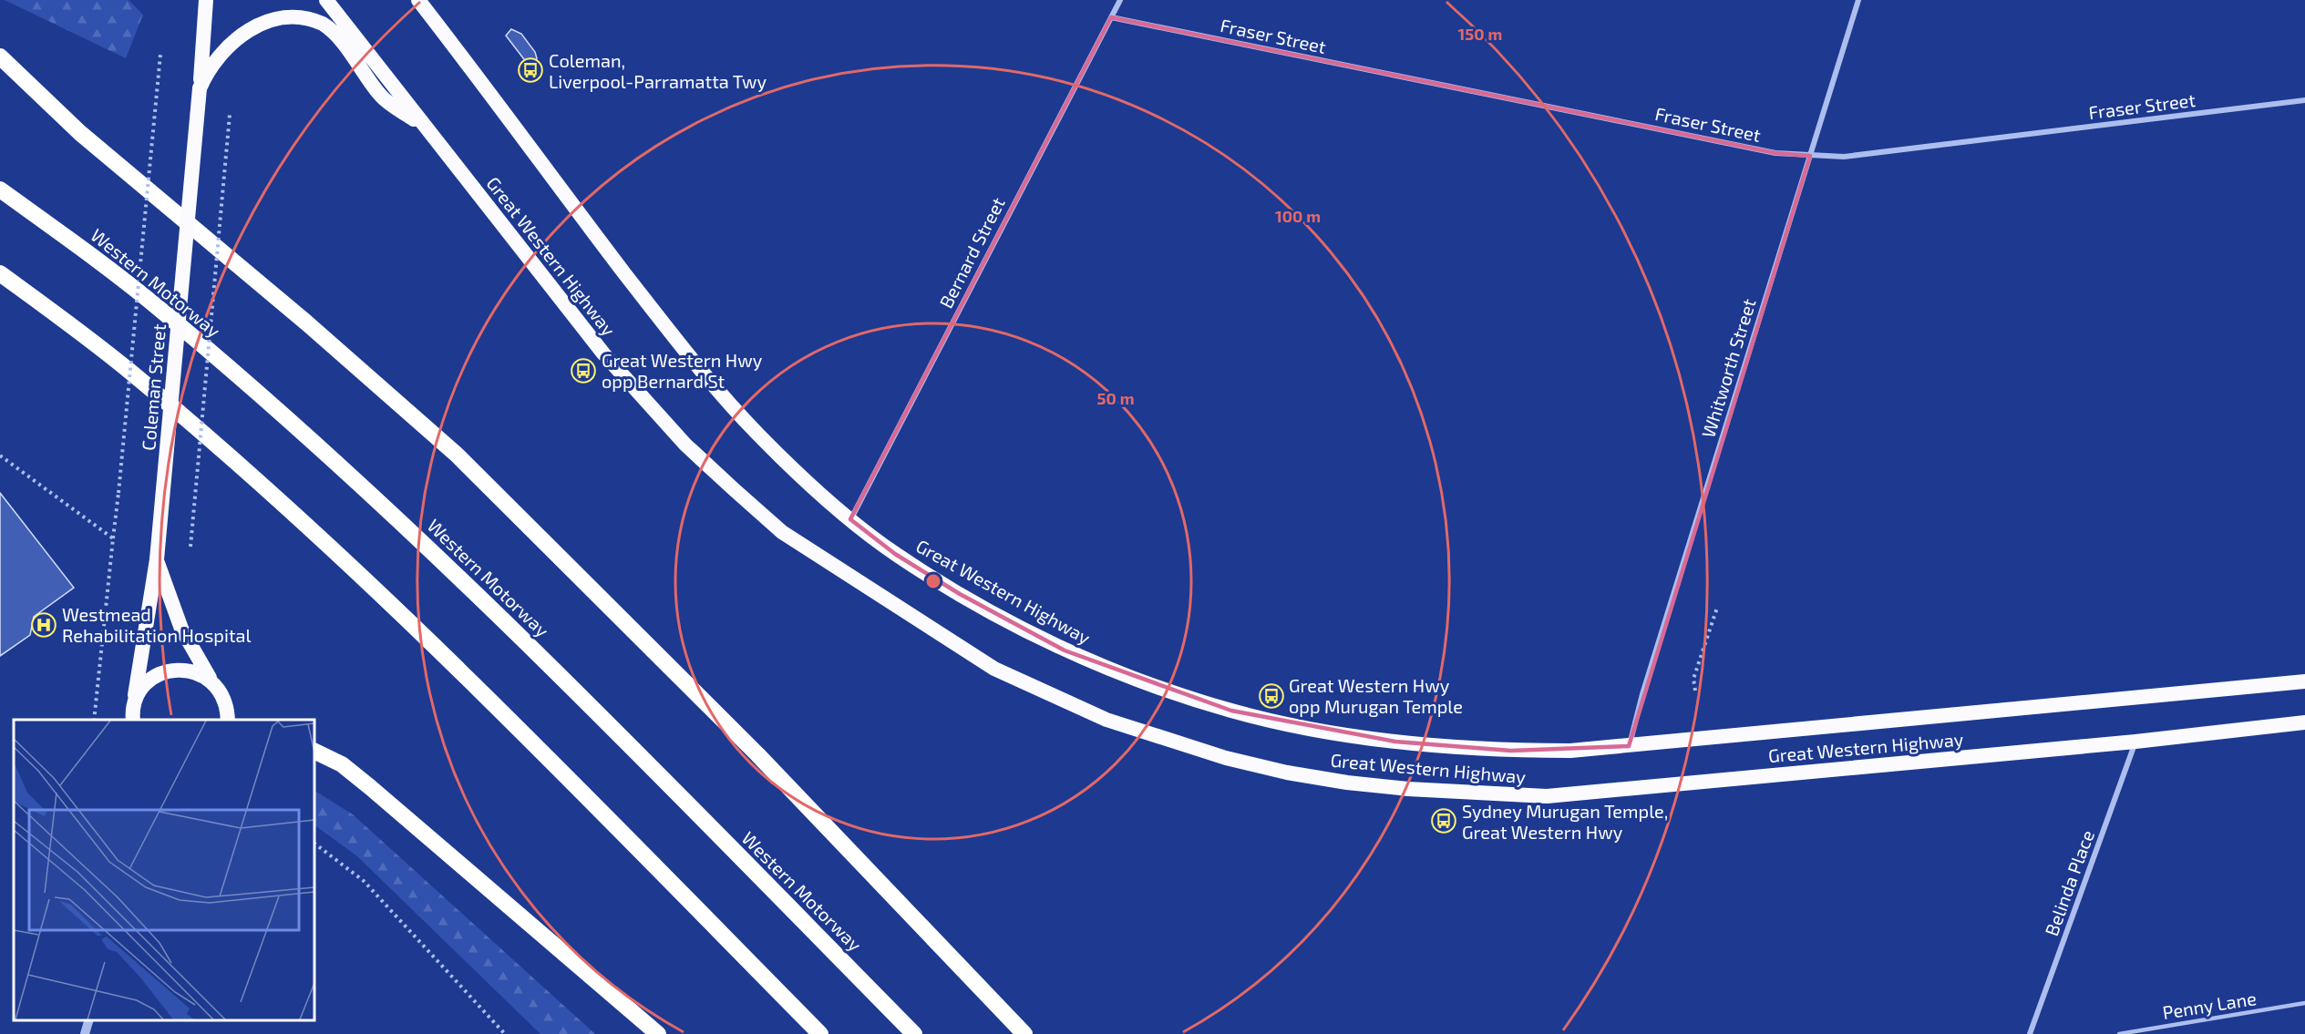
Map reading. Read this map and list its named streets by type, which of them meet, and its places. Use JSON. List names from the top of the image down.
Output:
{
  "streets": {
    "highway": ["Great Western Highway", "Western Motorway", "Coleman Street"],
    "street": [
      "Fraser Street",
      "Bernard Street",
      "Whitworth Street",
      "Belinda Place"
    ],
    "lane": ["Penny Lane"]
  },
  "crossings": [
    ["Fraser Street", "Bernard Street"],
    ["Fraser Street", "Whitworth Street"],
    ["Bernard Street", "Great Western Highway"],
    ["Great Western Highway", "Whitworth Street"],
    ["Great Western Highway", "Coleman Street"],
    ["Great Western Highway", "Belinda Place"]
  ],
  "places": {
    "bus stop": [
      "Coleman, Liverpool-Parramatta Twy",
      "Great Western Hwy opp Bernard St",
      "Great Western Hwy opp Murugan Temple",
      "Sydney Murugan Temple, Great Western Hwy"
    ],
    "hospital": ["Westmead Rehabilitation Hospital"]
  },
  "rings": ["150 m", "100 m", "50 m"]
}
